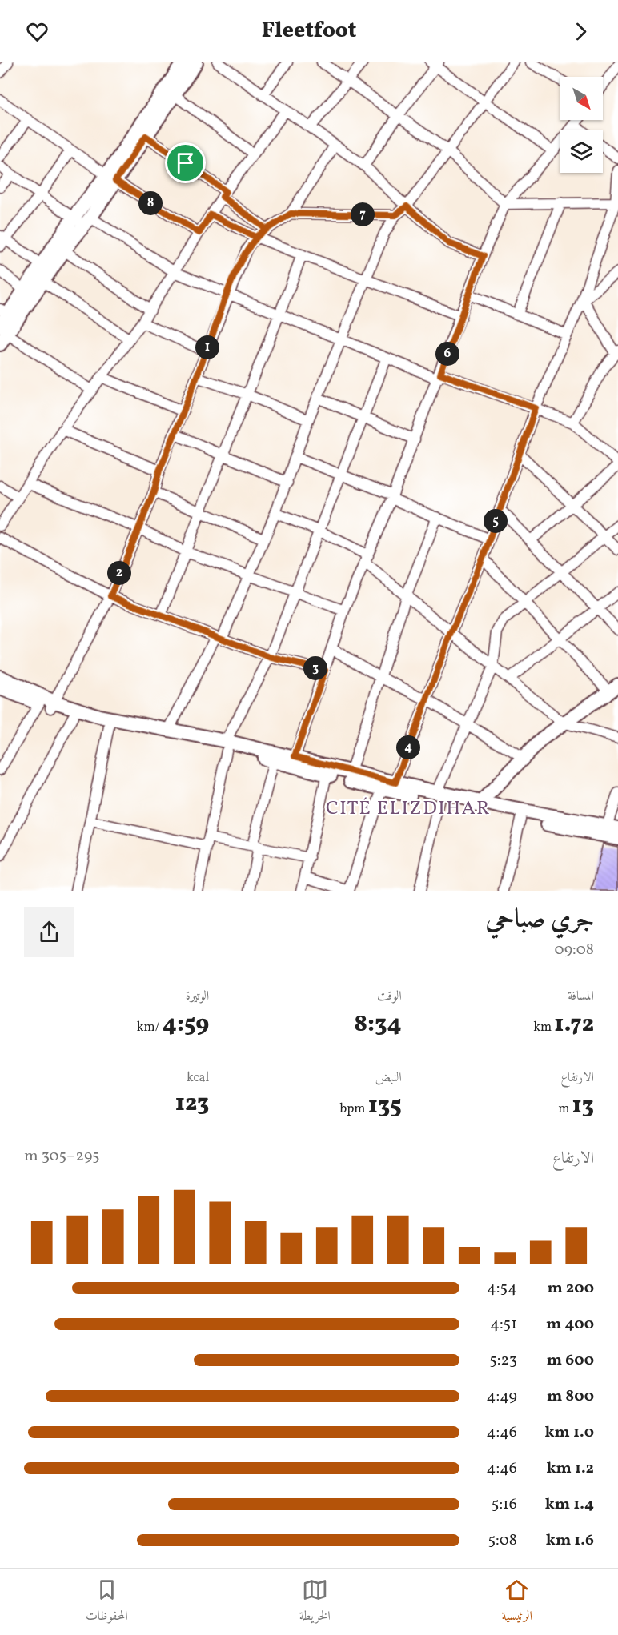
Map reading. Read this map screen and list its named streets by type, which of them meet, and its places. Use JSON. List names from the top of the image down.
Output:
{
  "districts": ["CITÉ ELIZDIHAR"],
  "north": "bottom right",
  "page": {
    "header": "Fleetfoot",
    "pins": [
      "8",
      "7",
      "1",
      "6",
      "5",
      "2",
      "3",
      "4"
    ],
    "heading": ["جري صباحي", "09:08"],
    "stats": [
      ["المسافة", "1.72 km"],
      ["الوقت", "8:34"],
      ["الوتيرة", "4:59 /km"],
      ["الارتفاع", "13 m"],
      ["النبض", "135 bpm"],
      ["kcal", "123"]
    ],
    "chart": ["الارتفاع", "295–305 m"],
    "list": [
      {
        "name": "200 m",
        "note": "4:54"
      },
      {
        "name": "400 m",
        "note": "4:51"
      },
      {
        "name": "600 m",
        "note": "5:23"
      },
      {
        "name": "800 m",
        "note": "4:49"
      },
      {
        "name": "1.0 km",
        "note": "4:46"
      },
      {
        "name": "1.2 km",
        "note": "4:46"
      },
      {
        "name": "1.4 km",
        "note": "5:16"
      },
      {
        "name": "1.6 km",
        "note": "5:08"
      }
    ],
    "tabs": ["الرئيسية", "الخريطة", "المحفوظات"]
  }
}
